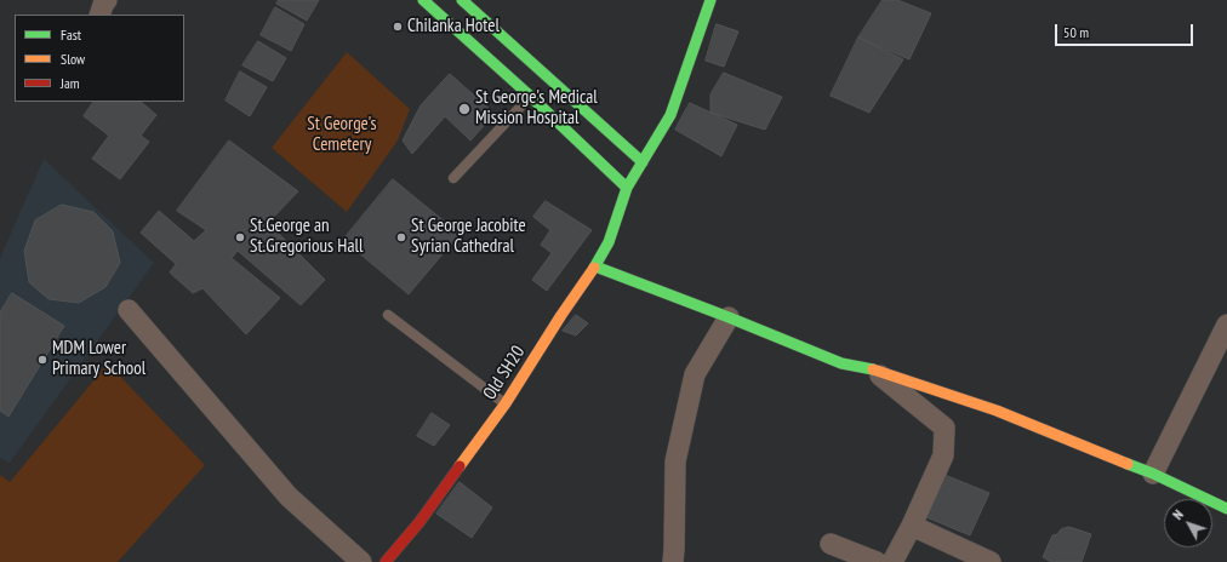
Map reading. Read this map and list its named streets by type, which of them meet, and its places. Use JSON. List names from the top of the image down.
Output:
{
  "streets": {
    "main road": ["Old SH20"]
  },
  "parks": ["St George's Cemetery"],
  "places": [
    "Chilanka Hotel",
    "St George's Medical Mission Hospital",
    "St.George an St.Gregorious Hall",
    "St George Jacobite Syrian Cathedral",
    "MDM Lower Primary School"
  ],
  "legend": ["Fast", "Slow", "Jam"],
  "scale_bar": "50 m",
  "north": "top left"
}
